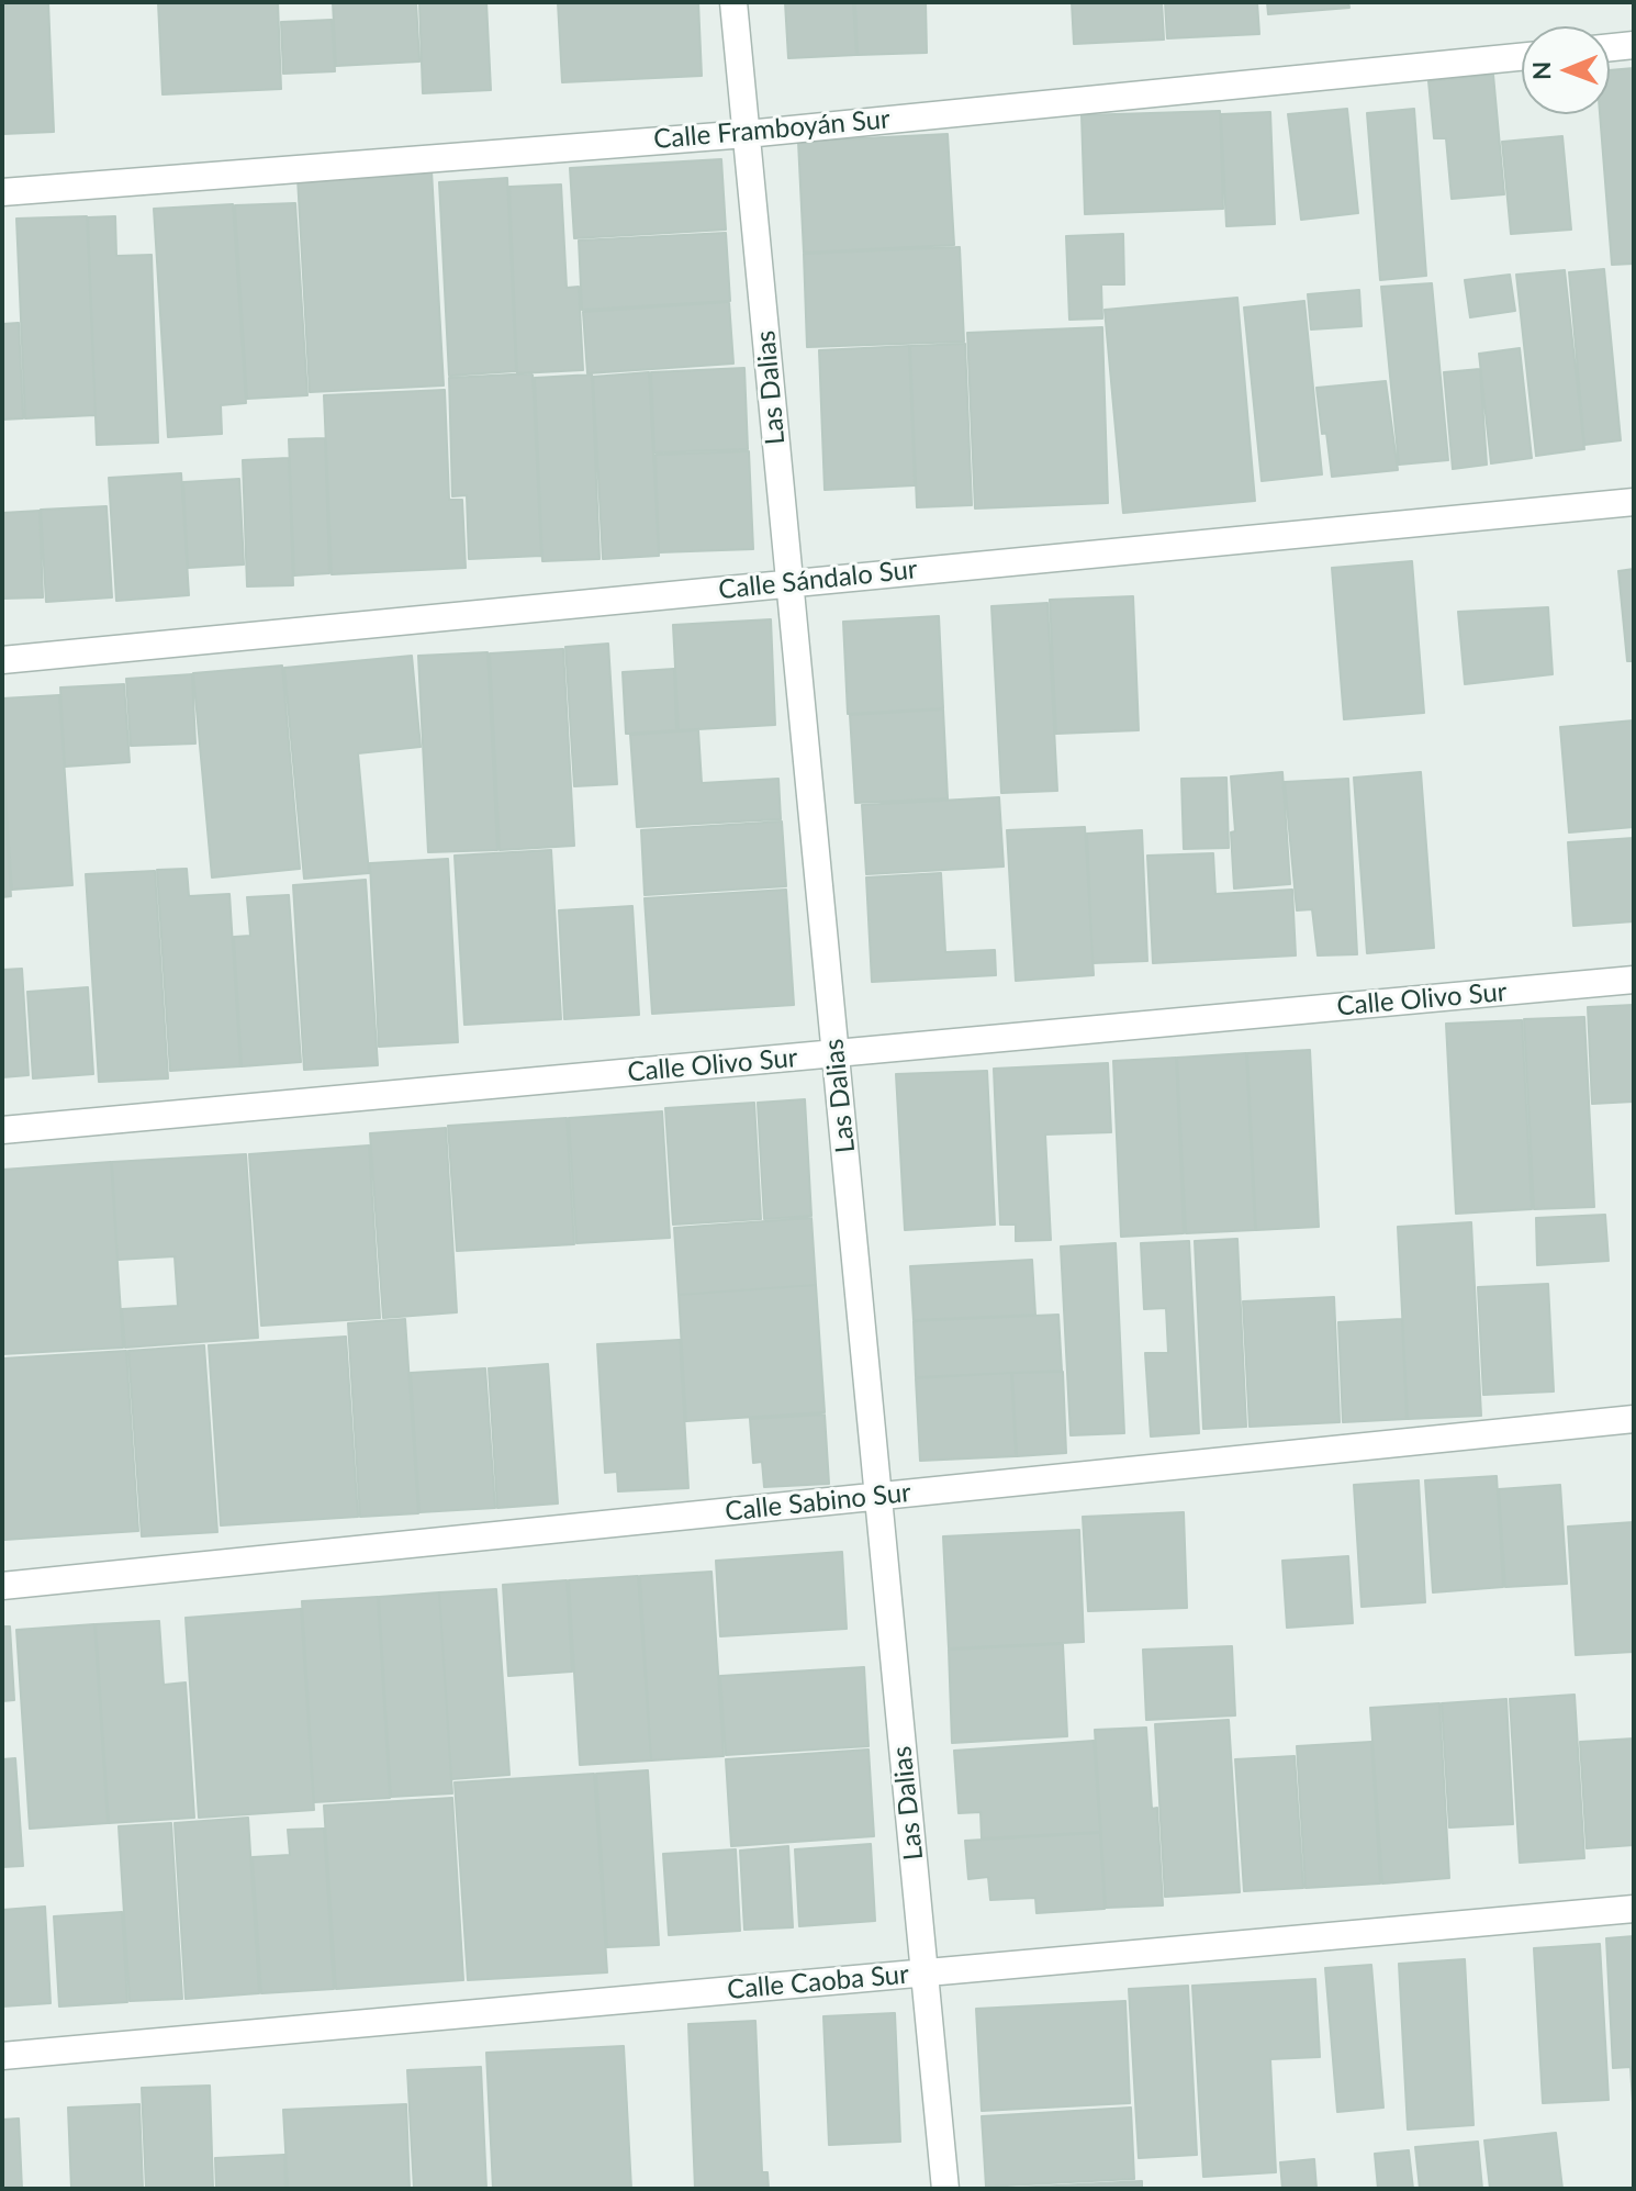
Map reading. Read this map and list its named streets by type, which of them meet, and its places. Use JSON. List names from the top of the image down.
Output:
{
  "streets": {
    "street": [
      "Calle Framboyán Sur",
      "Las Dalias",
      "Calle Sándalo Sur",
      "Calle Olivo Sur",
      "Calle Sabino Sur",
      "Calle Caoba Sur"
    ]
  },
  "crossings": [
    ["Calle Framboyán Sur", "Las Dalias"],
    ["Las Dalias", "Calle Sándalo Sur"],
    ["Las Dalias", "Calle Olivo Sur"],
    ["Las Dalias", "Calle Sabino Sur"],
    ["Las Dalias", "Calle Caoba Sur"]
  ],
  "north": "left"
}
